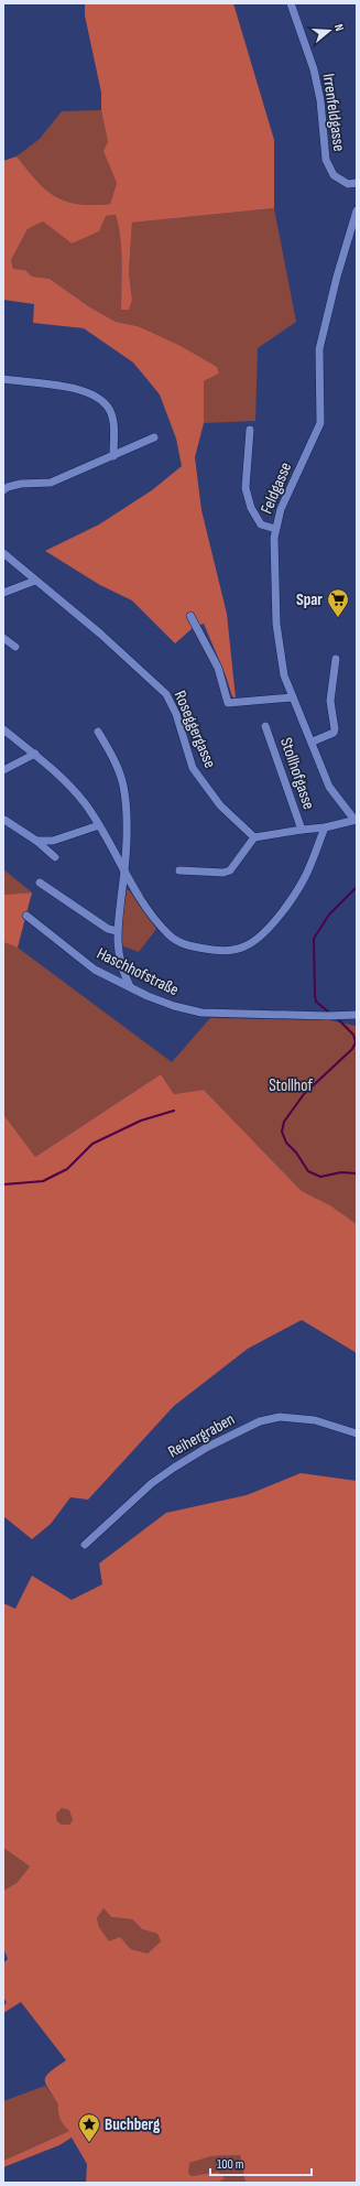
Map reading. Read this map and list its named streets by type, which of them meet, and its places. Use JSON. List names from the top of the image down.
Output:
{
  "streets": {
    "street": [
      "Irrenfeldgasse",
      "Feldgasse",
      "Roseggergasse",
      "Stollhofgasse",
      "Haschhofstraße",
      "Reihergraben"
    ]
  },
  "parks": ["Stollhof"],
  "places": {
    "supermarket": ["Spar"],
    "place": ["Buchberg"]
  },
  "scale_bar": "100 m",
  "north": "right"
}
